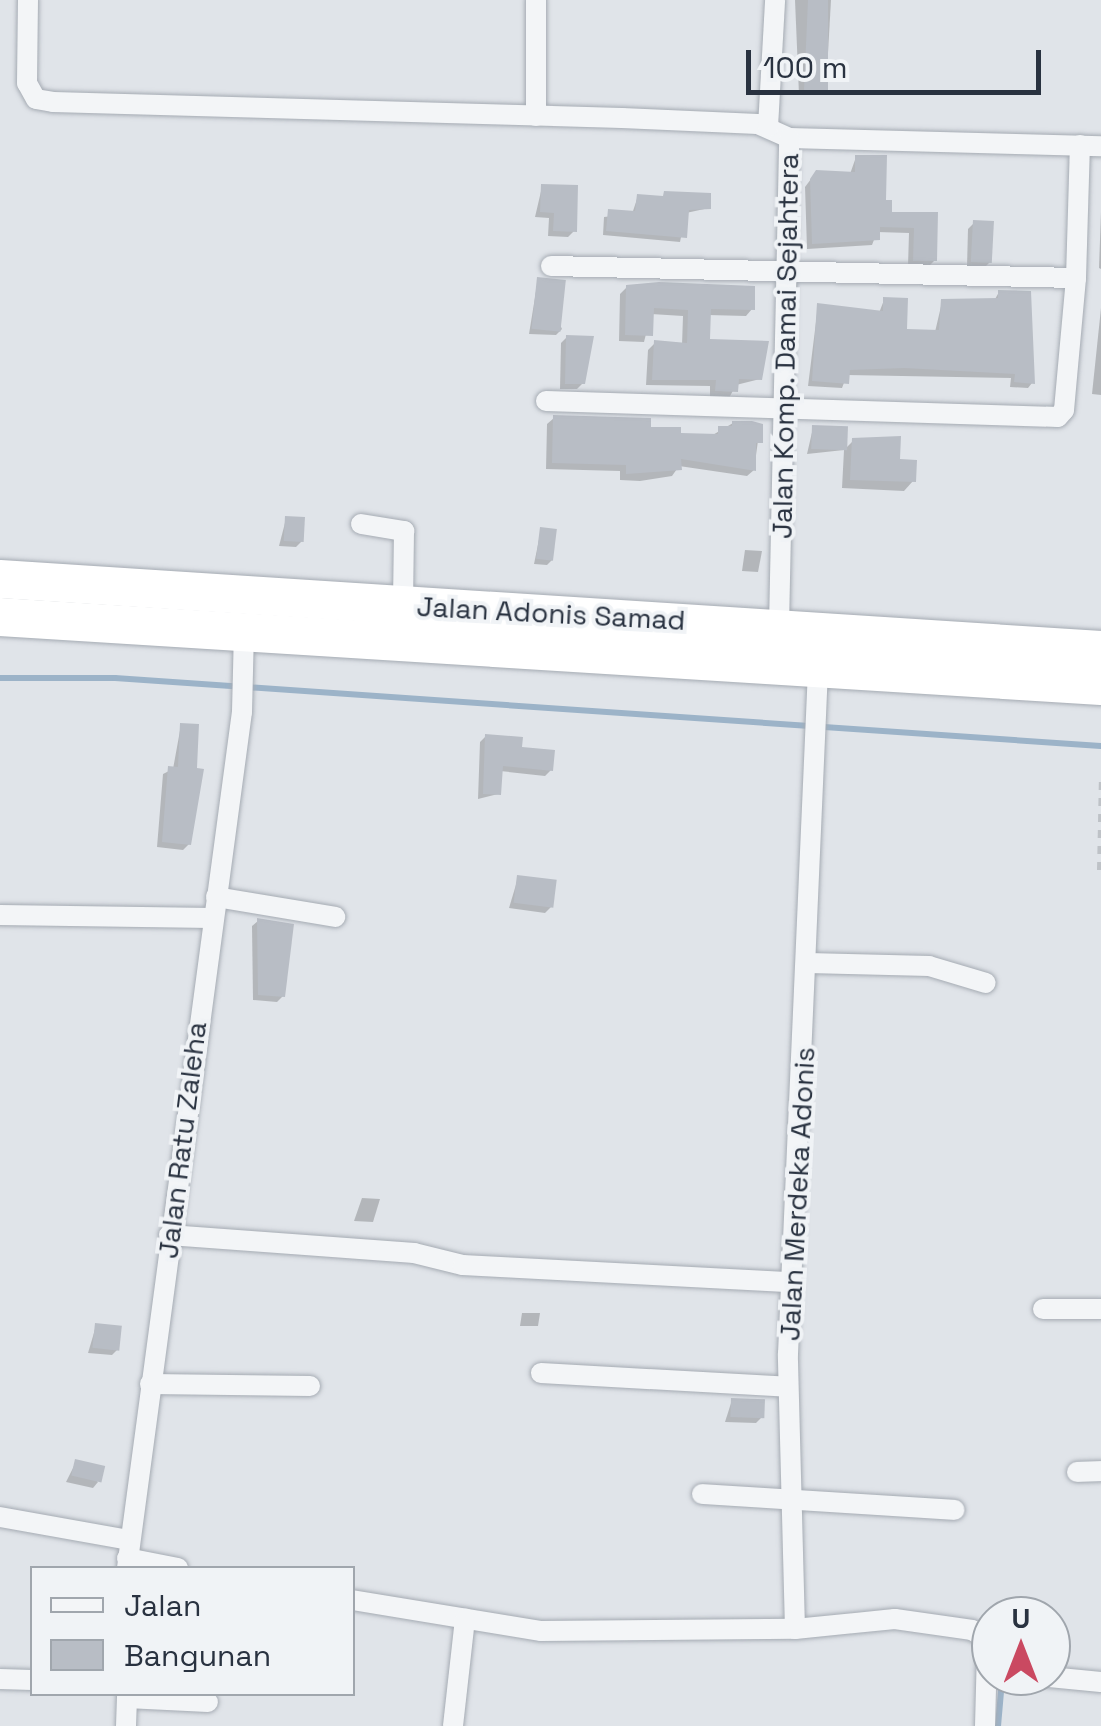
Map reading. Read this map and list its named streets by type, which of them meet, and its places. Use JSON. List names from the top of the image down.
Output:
{
  "streets": {
    "highway": ["Jalan Adonis Samad"],
    "street": ["Jalan Komp. Damai Sejahtera", "Jalan Ratu Zaleha", "Jalan Merdeka Adonis"]
  },
  "crossings": [
    ["Jalan Komp. Damai Sejahtera", "Jalan Adonis Samad"]
  ],
  "legend": ["Jalan", "Bangunan"],
  "scale_bar": "100 m",
  "north": "top"
}
